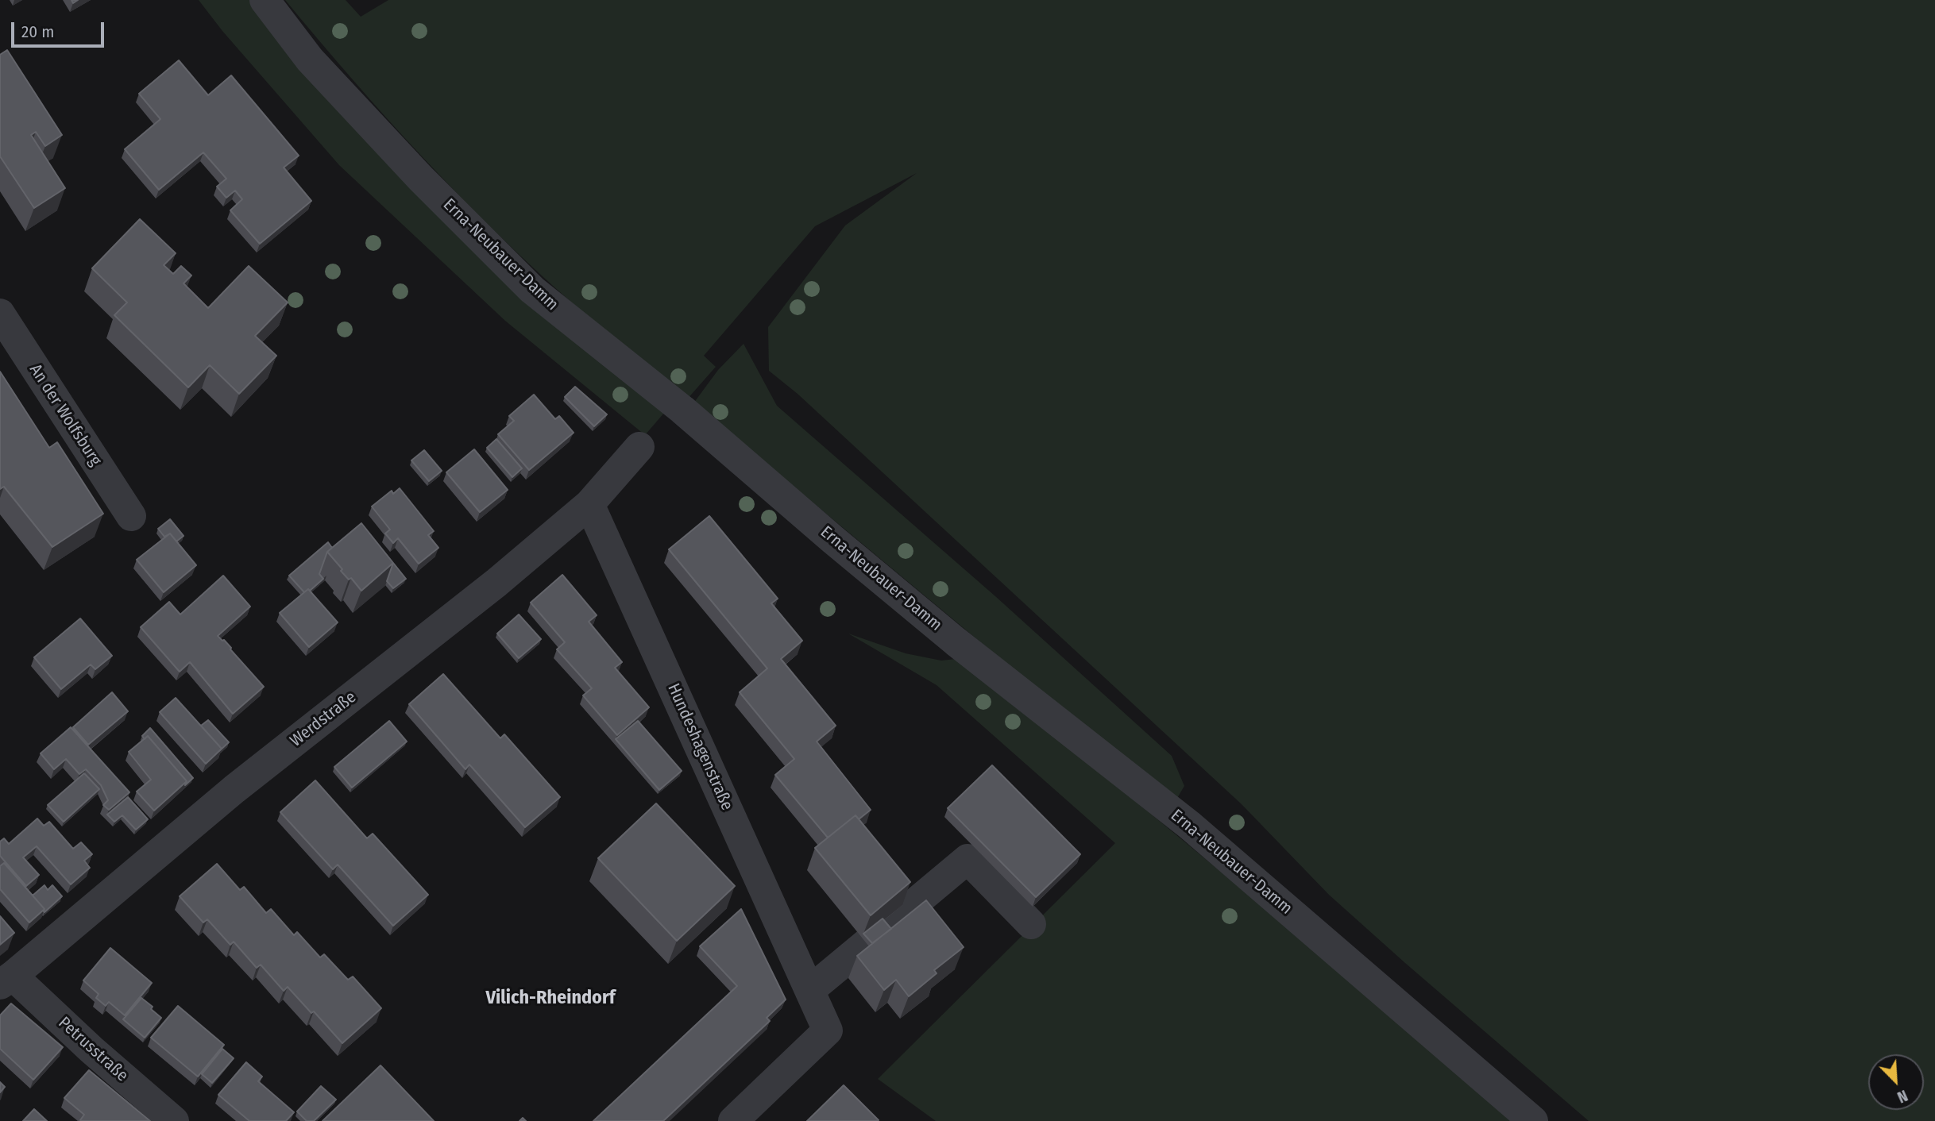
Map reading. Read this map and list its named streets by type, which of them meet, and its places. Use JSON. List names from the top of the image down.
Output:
{
  "streets": {
    "street": [
      "Erna-Neubauer-Damm",
      "An der Wolfsburg",
      "Werdstraße",
      "Hundeshagenstraße",
      "Petrusstraße"
    ]
  },
  "crossings": [
    ["Werdstraße", "Hundeshagenstraße"],
    ["Werdstraße", "Petrusstraße"]
  ],
  "districts": ["Vilich-Rheindorf"],
  "scale_bar": "20 m",
  "north": "bottom right"
}
